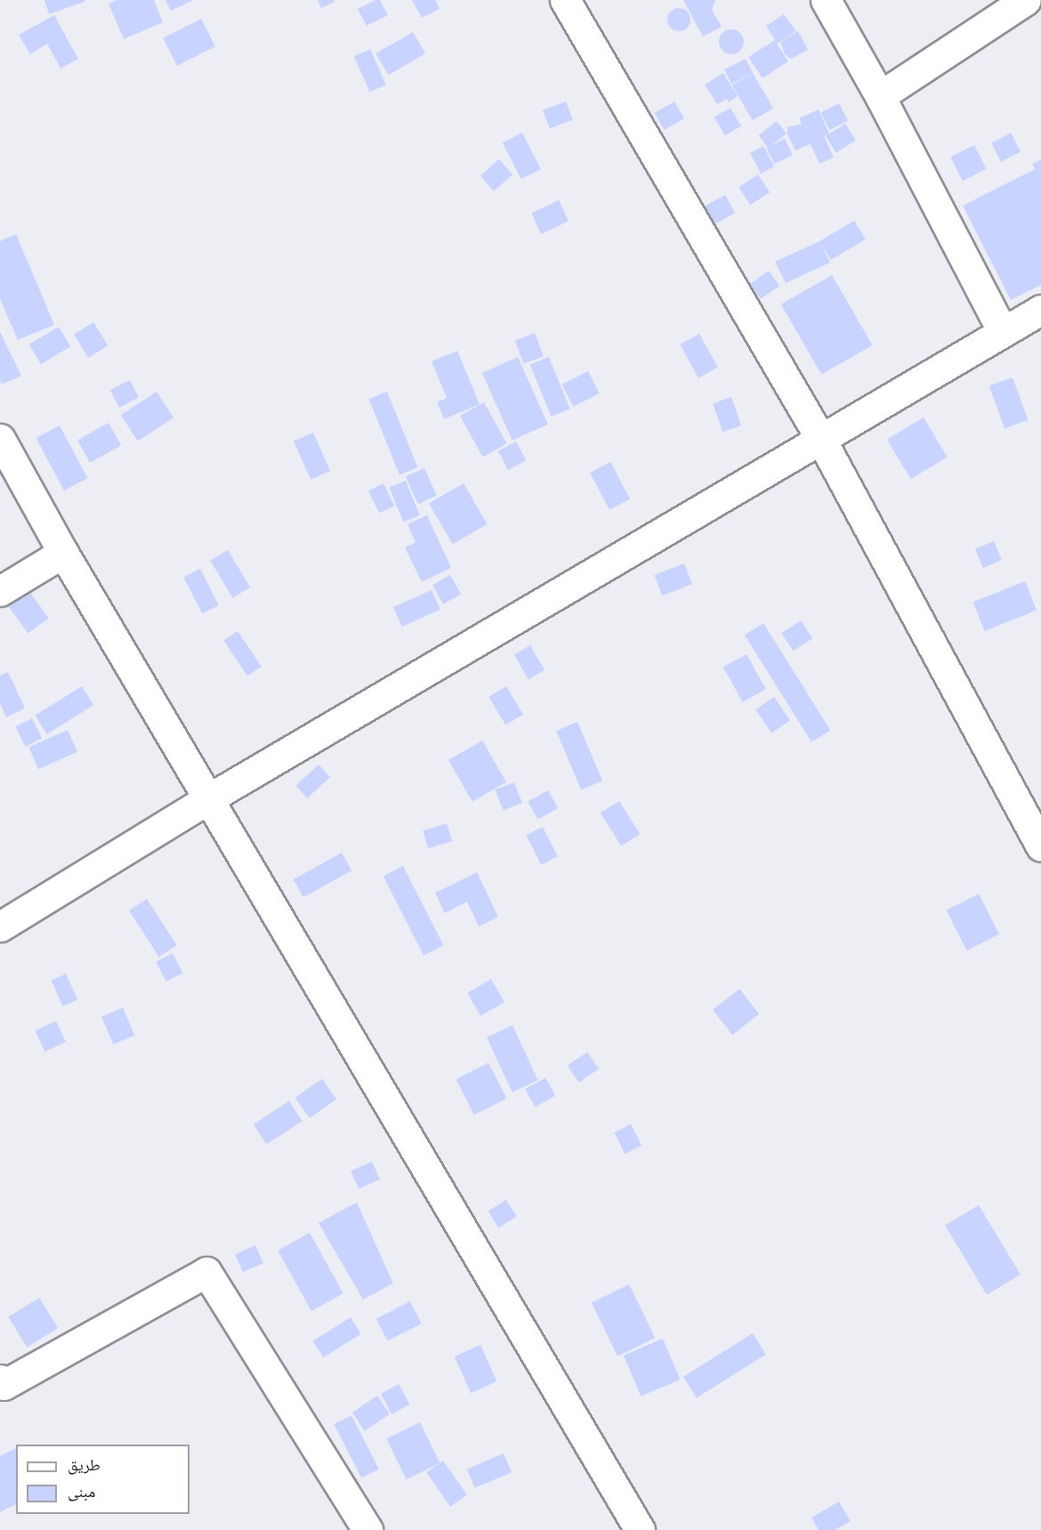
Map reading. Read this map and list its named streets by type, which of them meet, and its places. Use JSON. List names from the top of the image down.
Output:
{
  "legend": ["طريق", "مبنى"]
}
